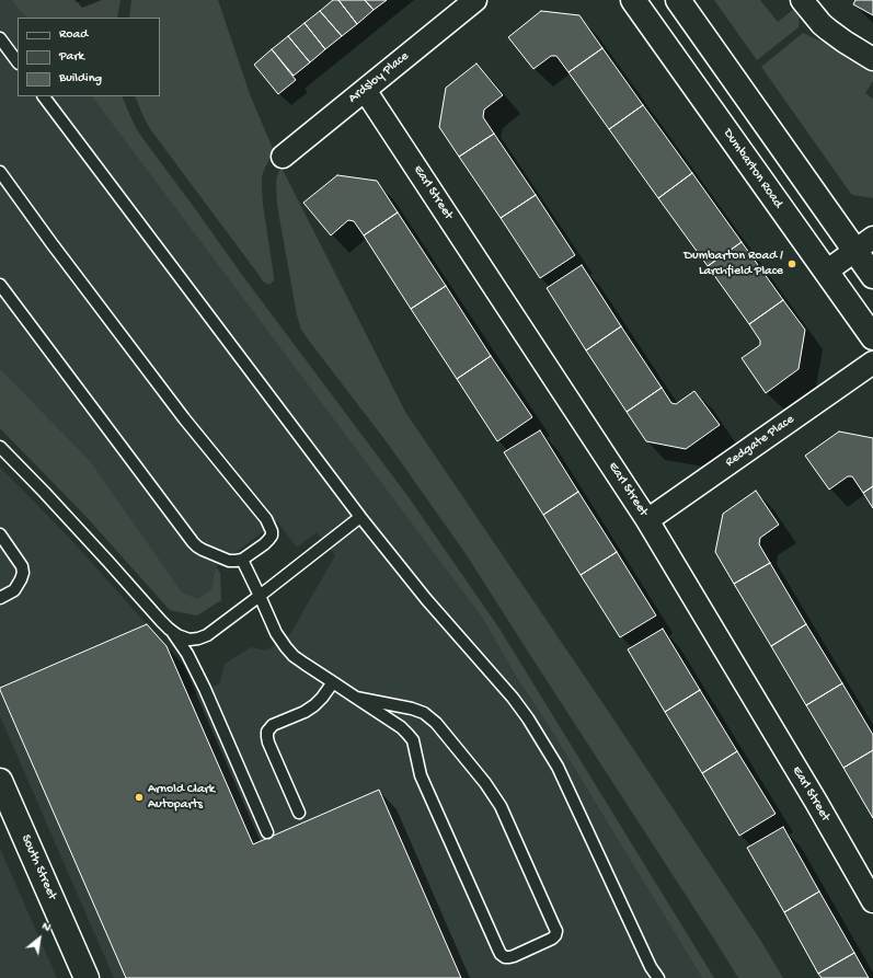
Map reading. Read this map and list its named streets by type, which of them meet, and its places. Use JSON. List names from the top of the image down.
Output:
{
  "streets": {
    "main road": ["Dumbarton Road", "South Street"],
    "street": ["Ardsloy Place", "Earl Street", "Redgate Place"]
  },
  "crossings": [
    ["Ardsloy Place", "Earl Street"],
    ["Earl Street", "Redgate Place"]
  ],
  "places": ["Dumbarton Road / Larchfield Place", "Arnold Clark Autoparts"],
  "legend": ["Road", "Park", "Building"],
  "north": "top right"
}
